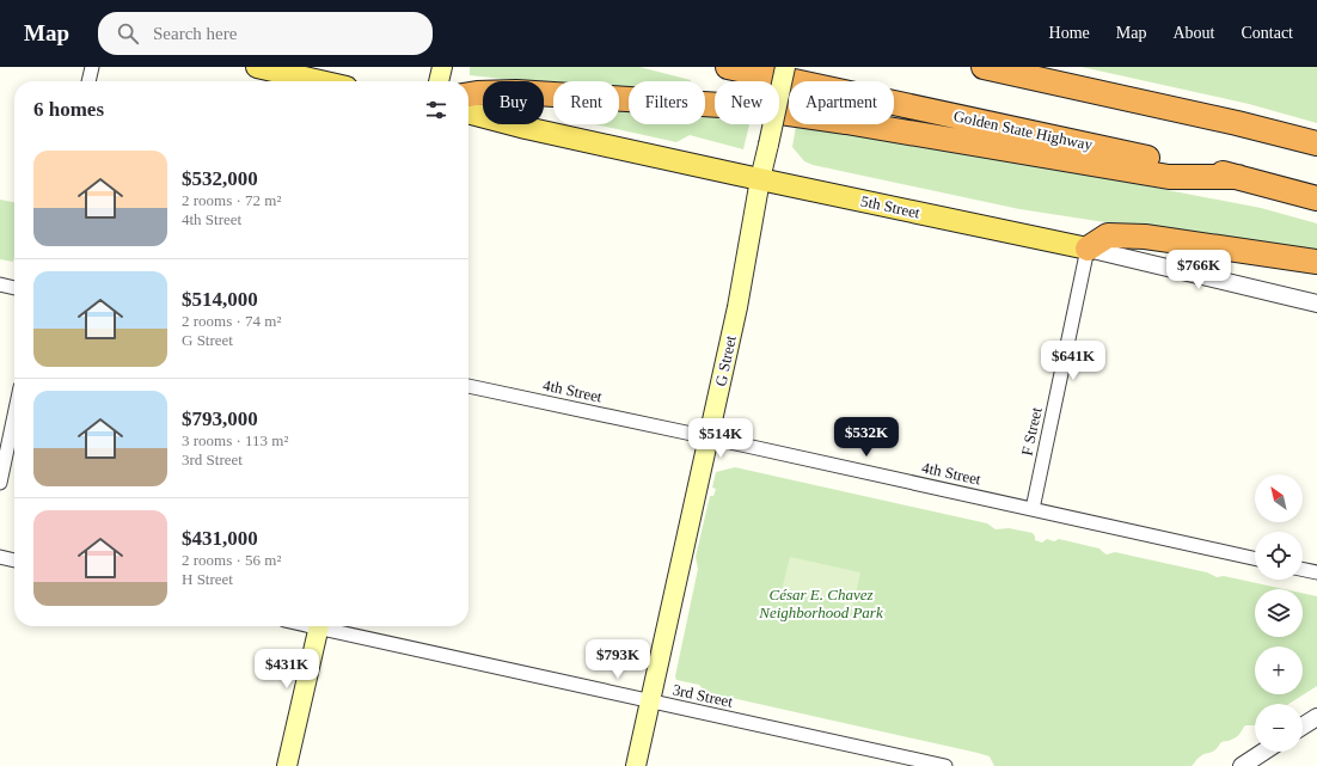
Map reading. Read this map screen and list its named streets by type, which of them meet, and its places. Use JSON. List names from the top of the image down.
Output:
{
  "streets": {
    "highway": ["Golden State Highway"],
    "main road": ["5th Street", "G Street"],
    "street": ["4th Street", "F Street", "3rd Street"]
  },
  "crossings": [
    ["5th Street", "G Street"],
    ["5th Street", "F Street"],
    ["G Street", "4th Street"],
    ["G Street", "3rd Street"],
    ["4th Street", "F Street"]
  ],
  "parks": ["César E. Chavez Neighborhood Park"],
  "north": "top left",
  "page": {
    "header": "Map",
    "search": "Search here",
    "nav": [
      "Home",
      "Map",
      "About",
      "Contact"
    ],
    "chip": [
      "Buy",
      "Rent",
      "Filters",
      "New",
      "Apartment"
    ],
    "heading": "6 homes",
    "list": [
      {
        "name": "$532,000",
        "note": "2 rooms · 72 m² · 4th Street"
      },
      {
        "name": "$514,000",
        "note": "2 rooms · 74 m² · G Street"
      },
      {
        "name": "$793,000",
        "note": "3 rooms · 113 m² · 3rd Street"
      },
      {
        "name": "$431,000",
        "note": "2 rooms · 56 m² · H Street"
      }
    ],
    "price": [
      "$766K",
      "$641K",
      "$532K",
      "$514K",
      "$793K",
      "$431K"
    ],
    "map_buttons": ["+", "−"]
  }
}
